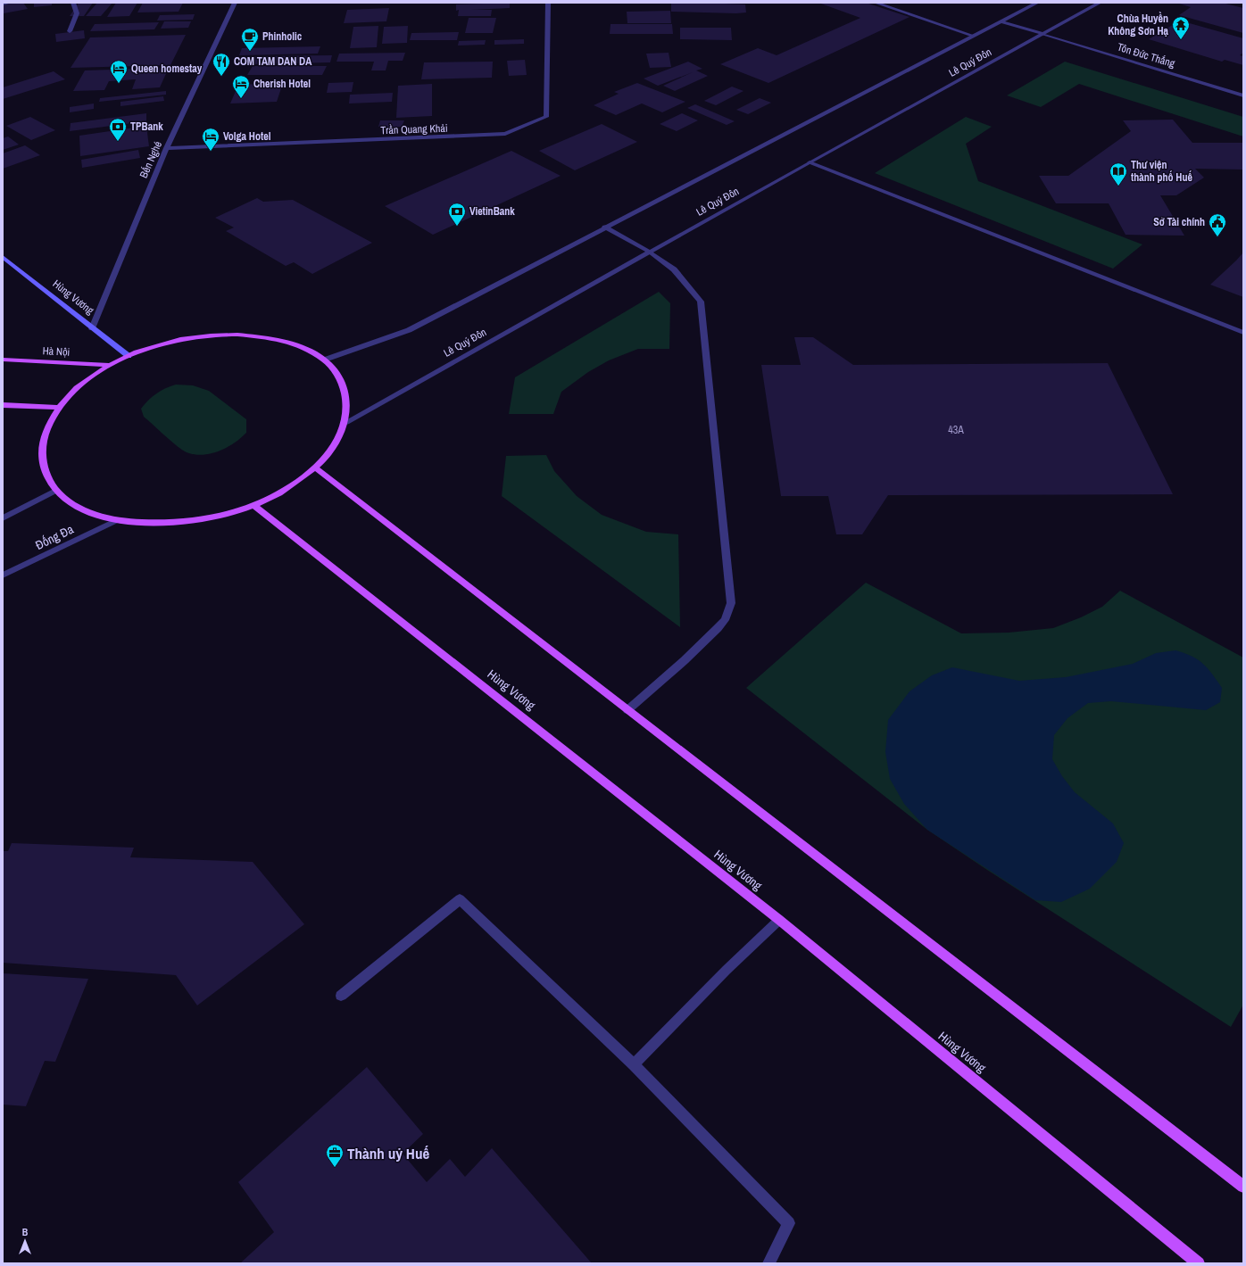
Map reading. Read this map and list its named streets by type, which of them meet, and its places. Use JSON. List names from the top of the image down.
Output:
{
  "streets": {
    "main road": ["Hùng Vương", "Hà Nội"],
    "street": [
      "Tôn Đức Thắng",
      "Lê Quý Đôn",
      "Trần Quang Khải",
      "Bến Nghé",
      "Đống Đa"
    ]
  },
  "crossings": [
    ["Tôn Đức Thắng", "Lê Quý Đôn"],
    ["Trần Quang Khải", "Bến Nghé"],
    ["Bến Nghé", "Hùng Vương"]
  ],
  "places": {
    "temple": ["Chùa Huyền Không Sơn Hạ"],
    "cafe": ["Phinholic"],
    "restaurant": ["COM TAM DAN DA"],
    "hotel": ["Queen homestay", "Cherish Hotel", "Volga Hotel"],
    "bank": ["TPBank", "VietinBank"],
    "library": ["Thư viện thành phố Huế"],
    "public building": ["Sở Tài chính"],
    "office": ["Thành uỷ Huế"]
  },
  "house_numbers": ["43A"],
  "north": "top"
}
